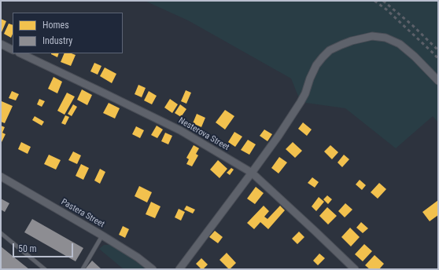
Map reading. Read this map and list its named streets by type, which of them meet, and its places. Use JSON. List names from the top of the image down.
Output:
{
  "streets": {
    "street": ["Nesterova Street", "Pastera Street"]
  },
  "legend": ["Homes", "Industry"],
  "scale_bar": "50 m"
}
